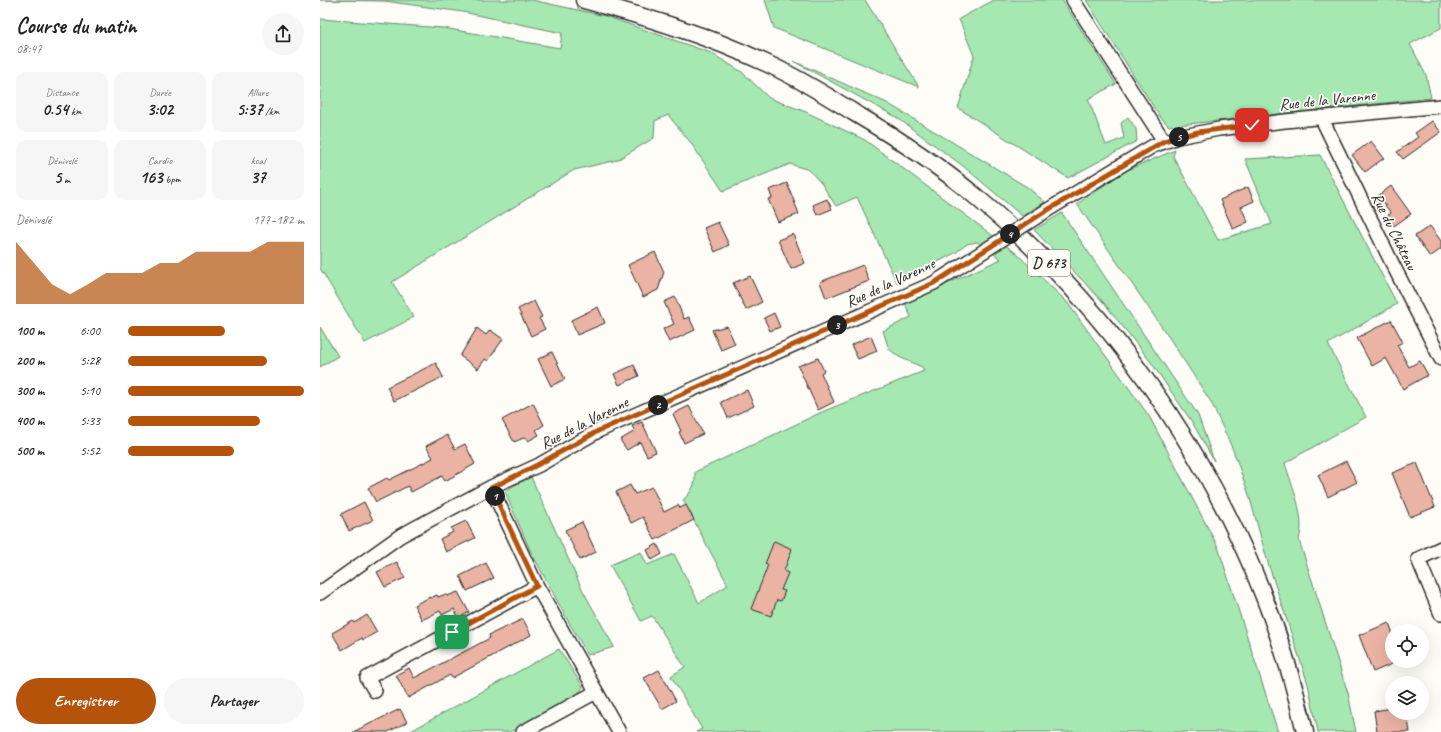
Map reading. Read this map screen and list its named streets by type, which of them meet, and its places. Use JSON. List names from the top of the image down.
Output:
{
  "streets": {
    "main road": ["D 673"],
    "street": ["Rue de la Varenne", "Rue du Château"]
  },
  "crossings": [
    ["Rue de la Varenne", "Rue du Château"]
  ],
  "page": {
    "heading": ["Course du matin", "08:47"],
    "stats": [
      ["Distance", "0.54 km"],
      ["Durée", "3:02"],
      ["Allure", "5:37 /km"],
      ["Dénivelé", "5 m"],
      ["Cardio", "163 bpm"],
      ["kcal", "37"]
    ],
    "pins": [
      "5",
      "4",
      "3",
      "2",
      "1"
    ],
    "chart": ["Dénivelé", "177–182 m"],
    "list": [
      {
        "name": "100 m",
        "note": "6:00"
      },
      {
        "name": "200 m",
        "note": "5:28"
      },
      {
        "name": "300 m",
        "note": "5:10"
      },
      {
        "name": "400 m",
        "note": "5:33"
      },
      {
        "name": "500 m",
        "note": "5:52"
      }
    ],
    "buttons": ["Enregistrer", "Partager"]
  }
}
